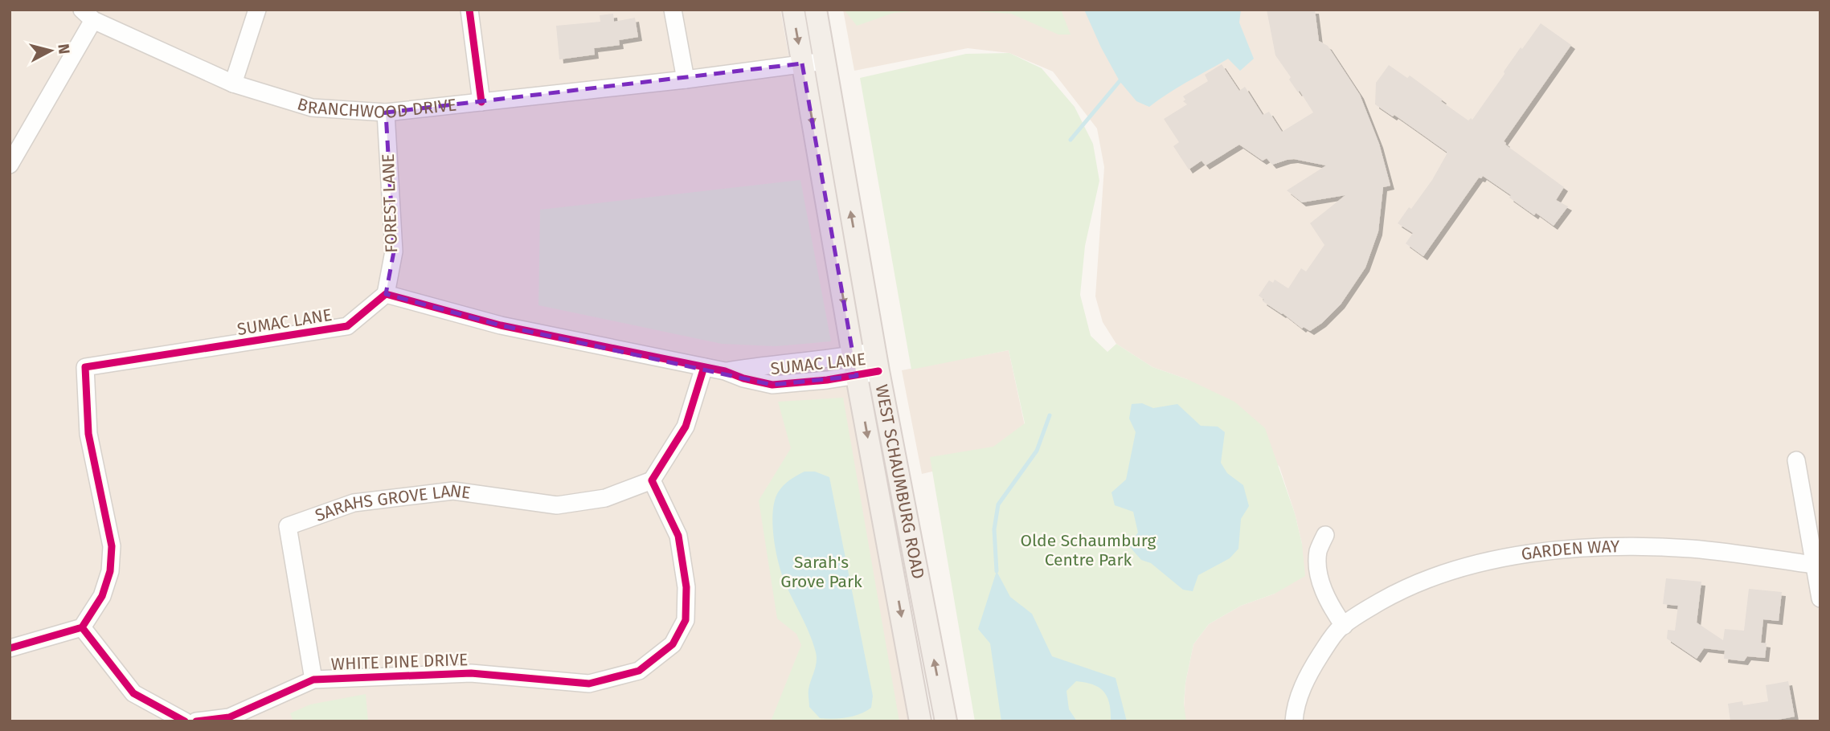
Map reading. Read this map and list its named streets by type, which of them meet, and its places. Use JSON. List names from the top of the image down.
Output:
{
  "streets": {
    "main road": ["WEST SCHAUMBURG ROAD"],
    "street": [
      "BRANCHWOOD DRIVE",
      "FOREST LANE",
      "SUMAC LANE",
      "SARAHS GROVE LANE",
      "GARDEN WAY",
      "WHITE PINE DRIVE"
    ]
  },
  "crossings": [
    ["BRANCHWOOD DRIVE", "FOREST LANE"],
    ["BRANCHWOOD DRIVE", "WEST SCHAUMBURG ROAD"],
    ["FOREST LANE", "SUMAC LANE"],
    ["SUMAC LANE", "WEST SCHAUMBURG ROAD"],
    ["SARAHS GROVE LANE", "WHITE PINE DRIVE"]
  ],
  "parks": ["Olde Schaumburg Centre Park", "Sarah's Grove Park"],
  "north": "right"
}
